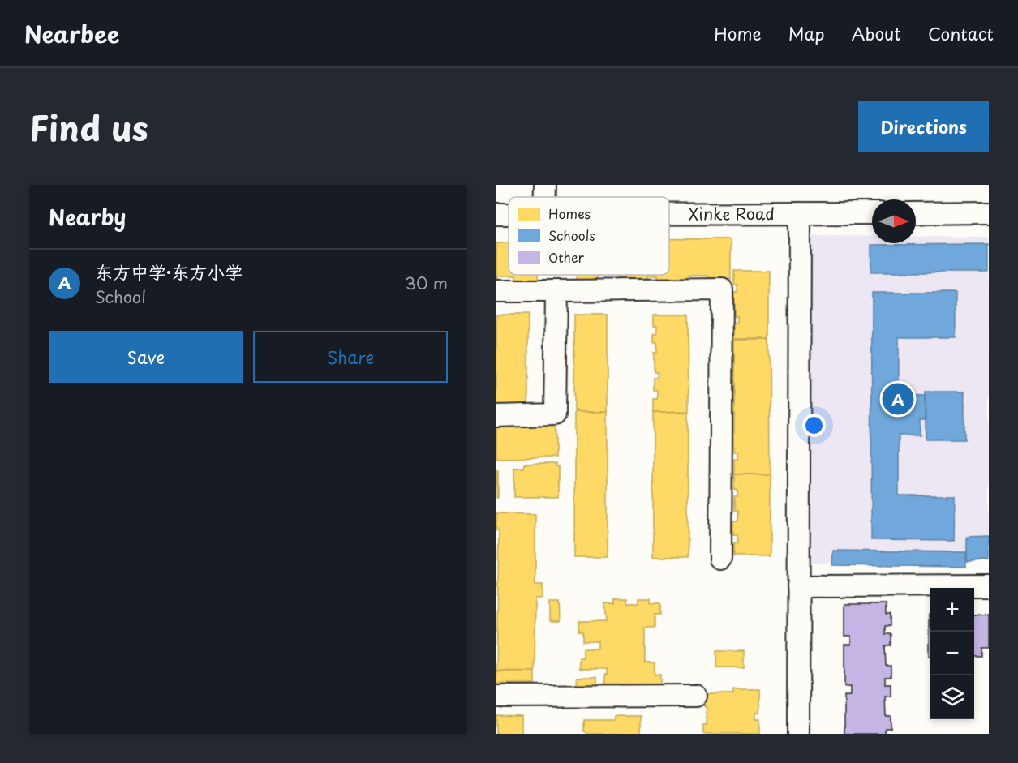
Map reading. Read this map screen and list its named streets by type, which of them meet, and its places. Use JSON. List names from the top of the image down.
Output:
{
  "streets": {
    "street": ["Xinke Road"]
  },
  "legend": ["Homes", "Schools", "Other"],
  "north": "right",
  "page": {
    "header": "Nearbee",
    "nav": [
      "Home",
      "Map",
      "About",
      "Contact"
    ],
    "title": "Find us",
    "buttons": [
      "Directions",
      ["Save", "Share"]
    ],
    "heading": "Nearby",
    "list": [
      {
        "mark": "A",
        "name": "东方中学·东方小学",
        "note": "School",
        "value": "30 m"
      }
    ],
    "pins": "A",
    "map_buttons": ["+", "−"]
  }
}
